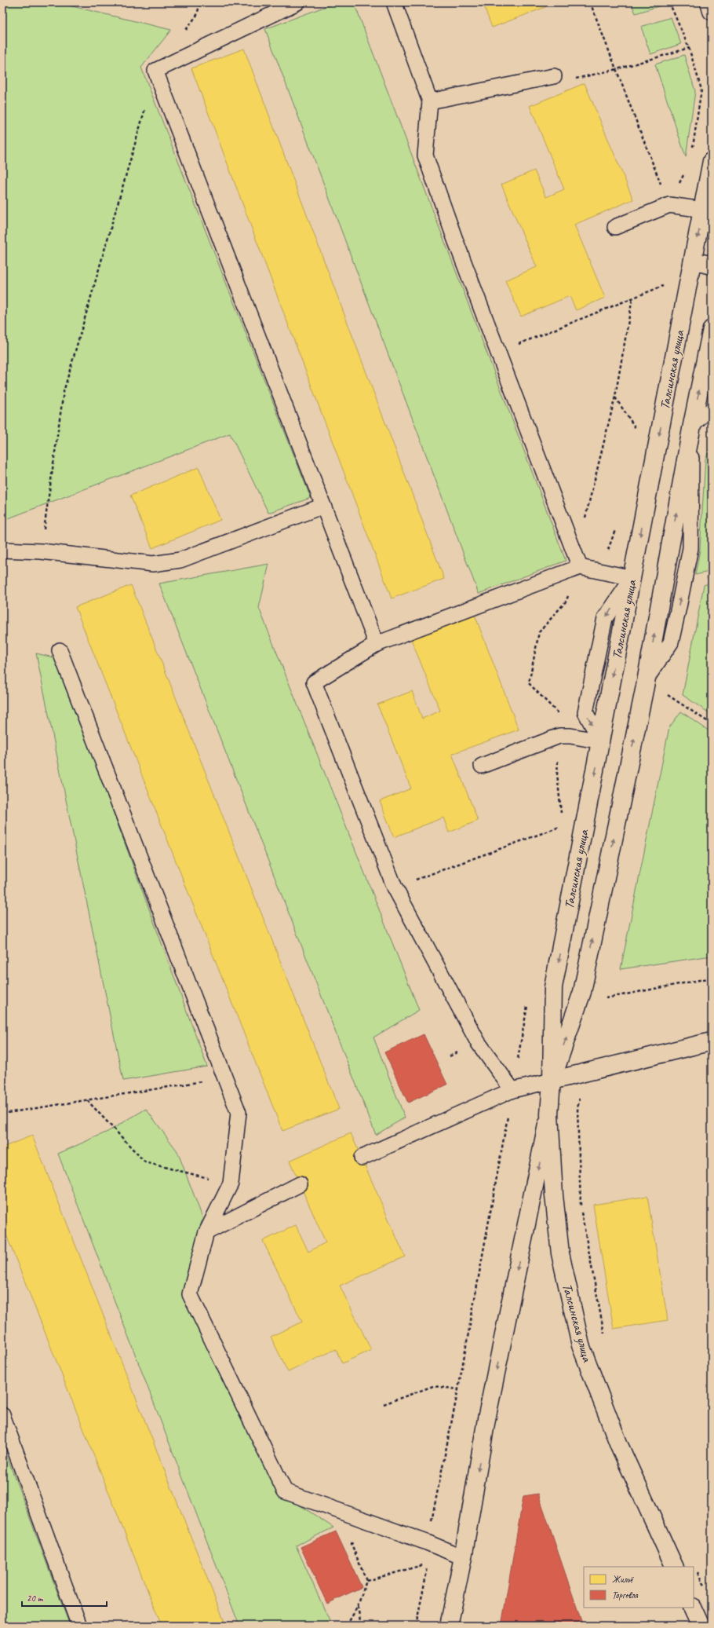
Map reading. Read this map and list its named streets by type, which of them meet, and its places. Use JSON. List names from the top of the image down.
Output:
{
  "streets": {
    "main road": ["Талсинская улица"]
  },
  "legend": ["Жильё", "Торговля"],
  "scale_bar": "20 m"
}
